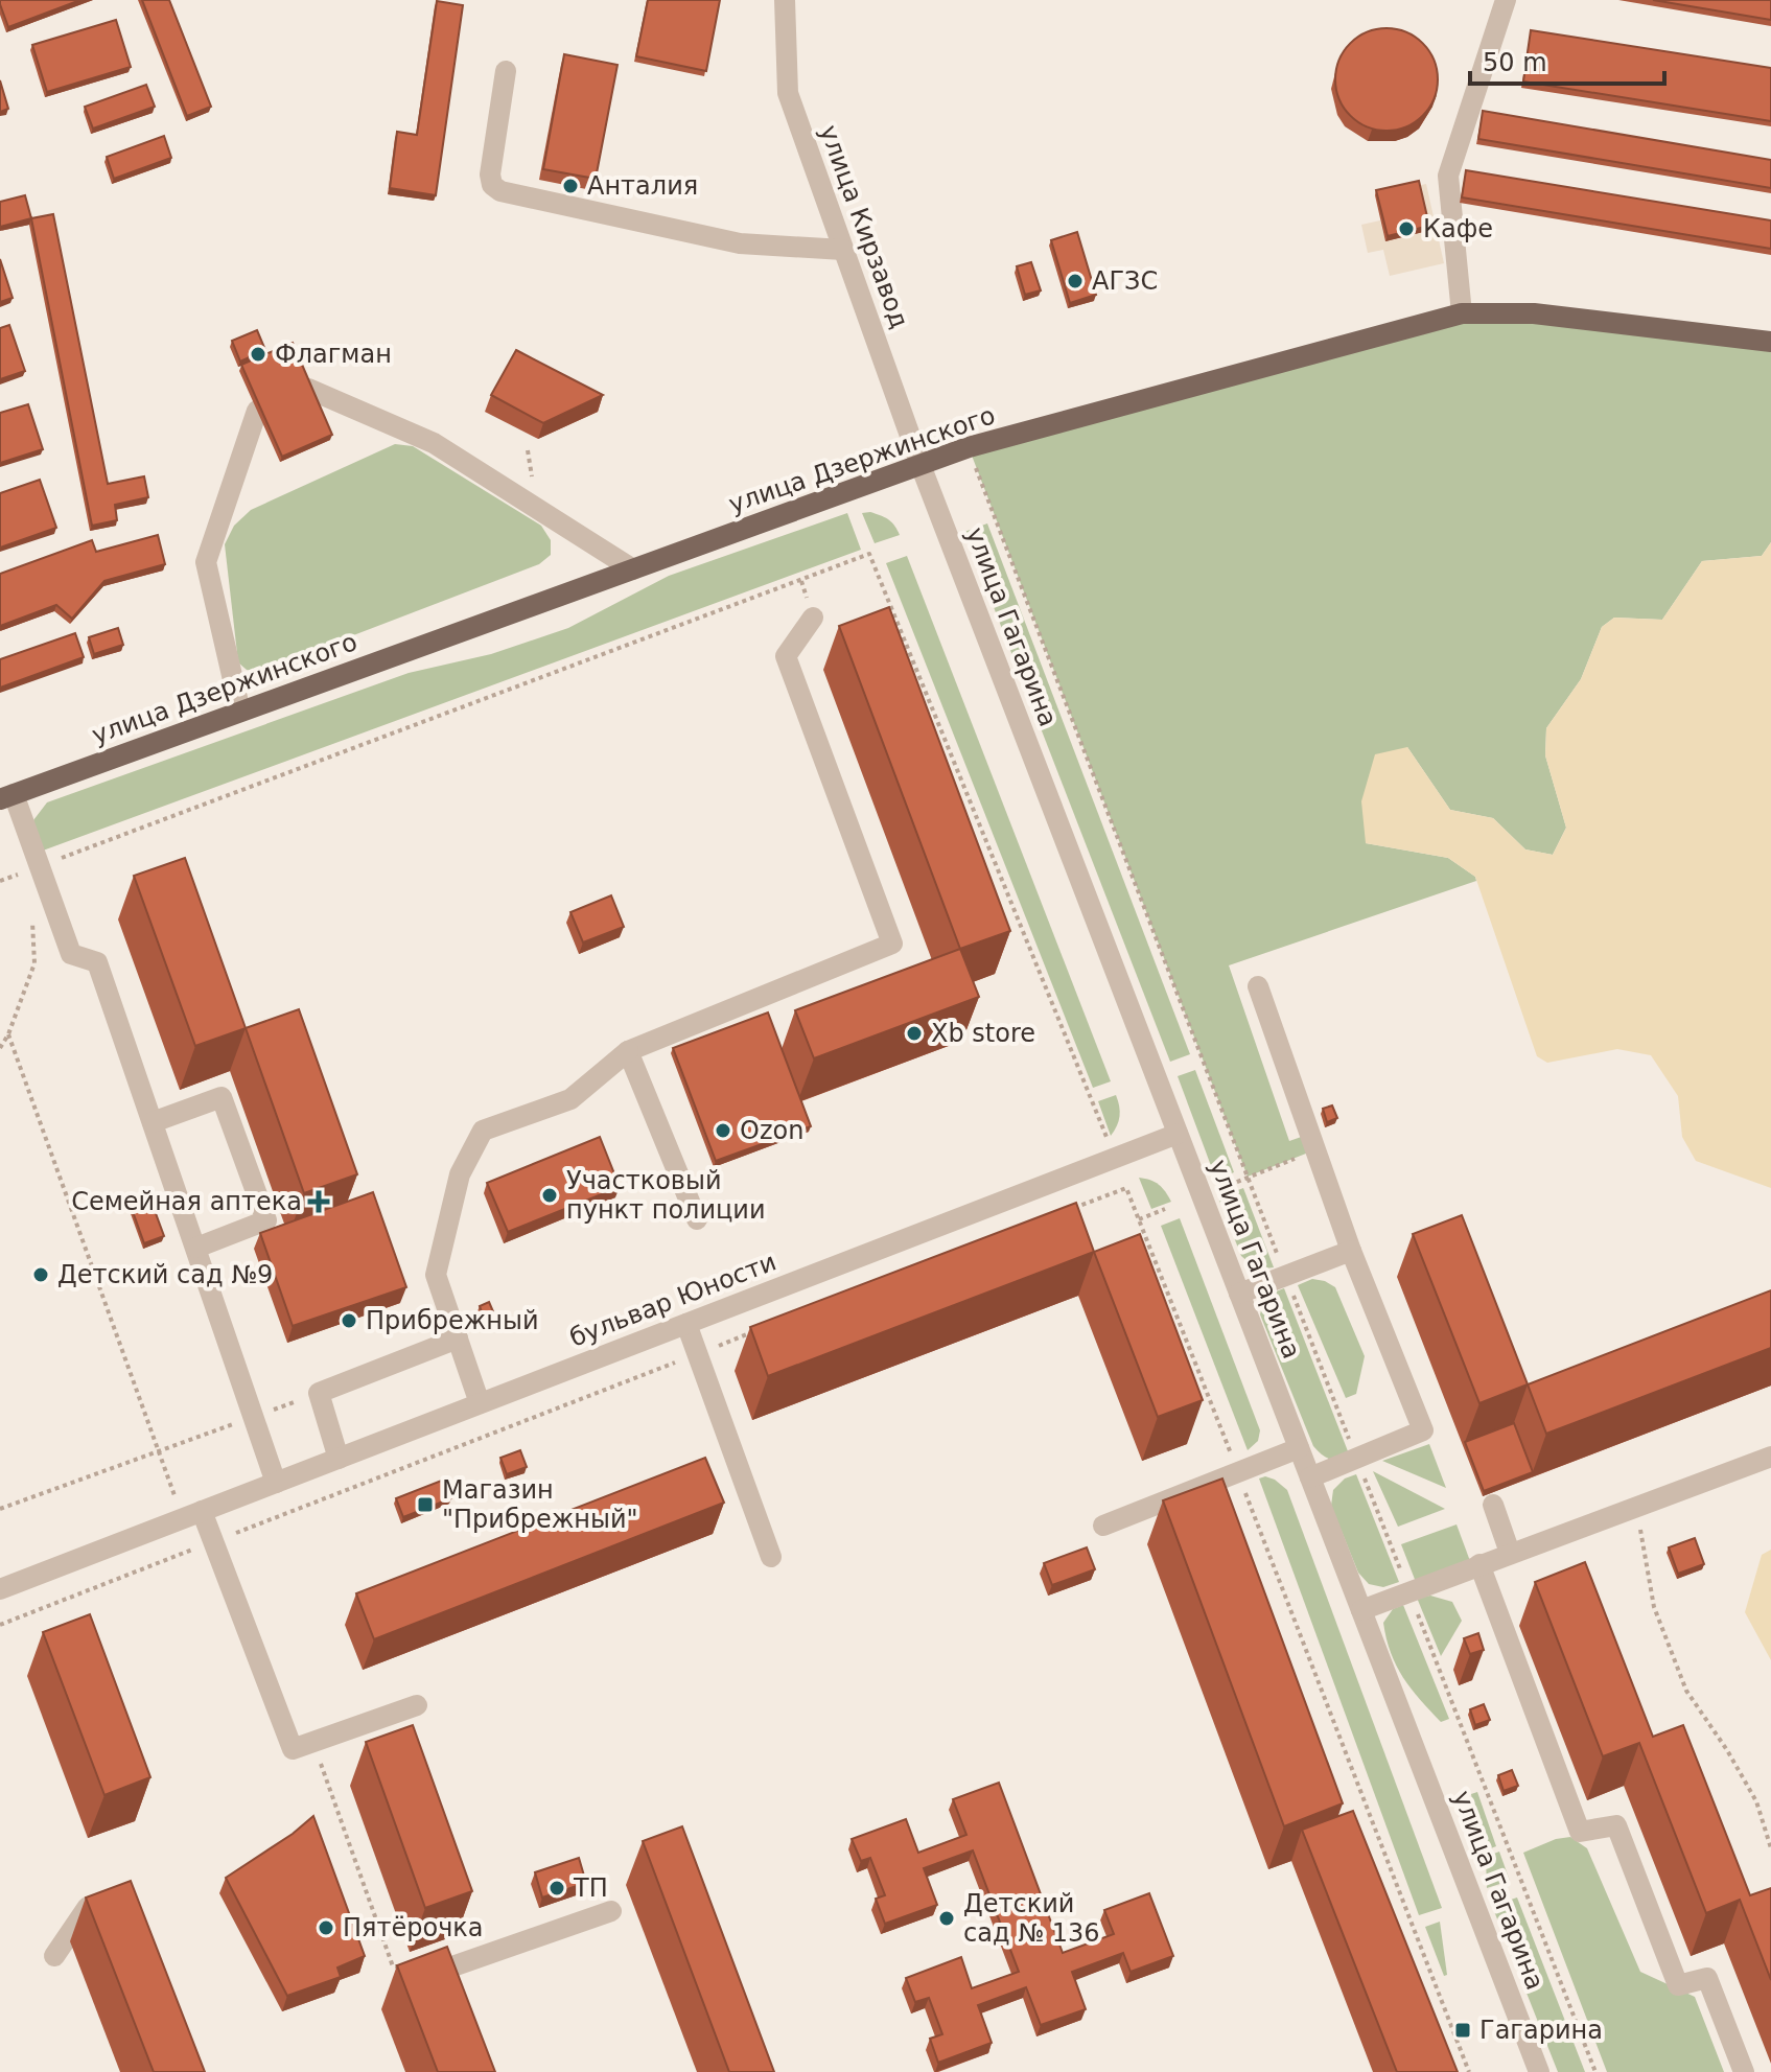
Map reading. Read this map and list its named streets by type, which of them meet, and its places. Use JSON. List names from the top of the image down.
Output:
{
  "streets": {
    "main road": ["улица Дзержинского"],
    "street": ["улица Кирзавод", "улица Гагарина", "бульвар Юности"]
  },
  "crossings": [
    ["улица Кирзавод", "улица Дзержинского"],
    ["улица Кирзавод", "улица Гагарина"],
    ["улица Дзержинского", "улица Гагарина"],
    ["улица Гагарина", "бульвар Юности"]
  ],
  "places": {
    "other": [
      "Анталия",
      "Кафе",
      "АГЗС",
      "Флагман",
      "Xb store",
      "Ozon",
      "Участковый пункт полиции",
      "Детский сад №9",
      "Прибрежный",
      "ТП",
      "Детский сад № 136",
      "Пятёрочка"
    ],
    "health": ["Семейная аптека"],
    "transit": ["Магазин \"Прибрежный\"", "Гагарина"]
  },
  "scale_bar": "50 m"
}
